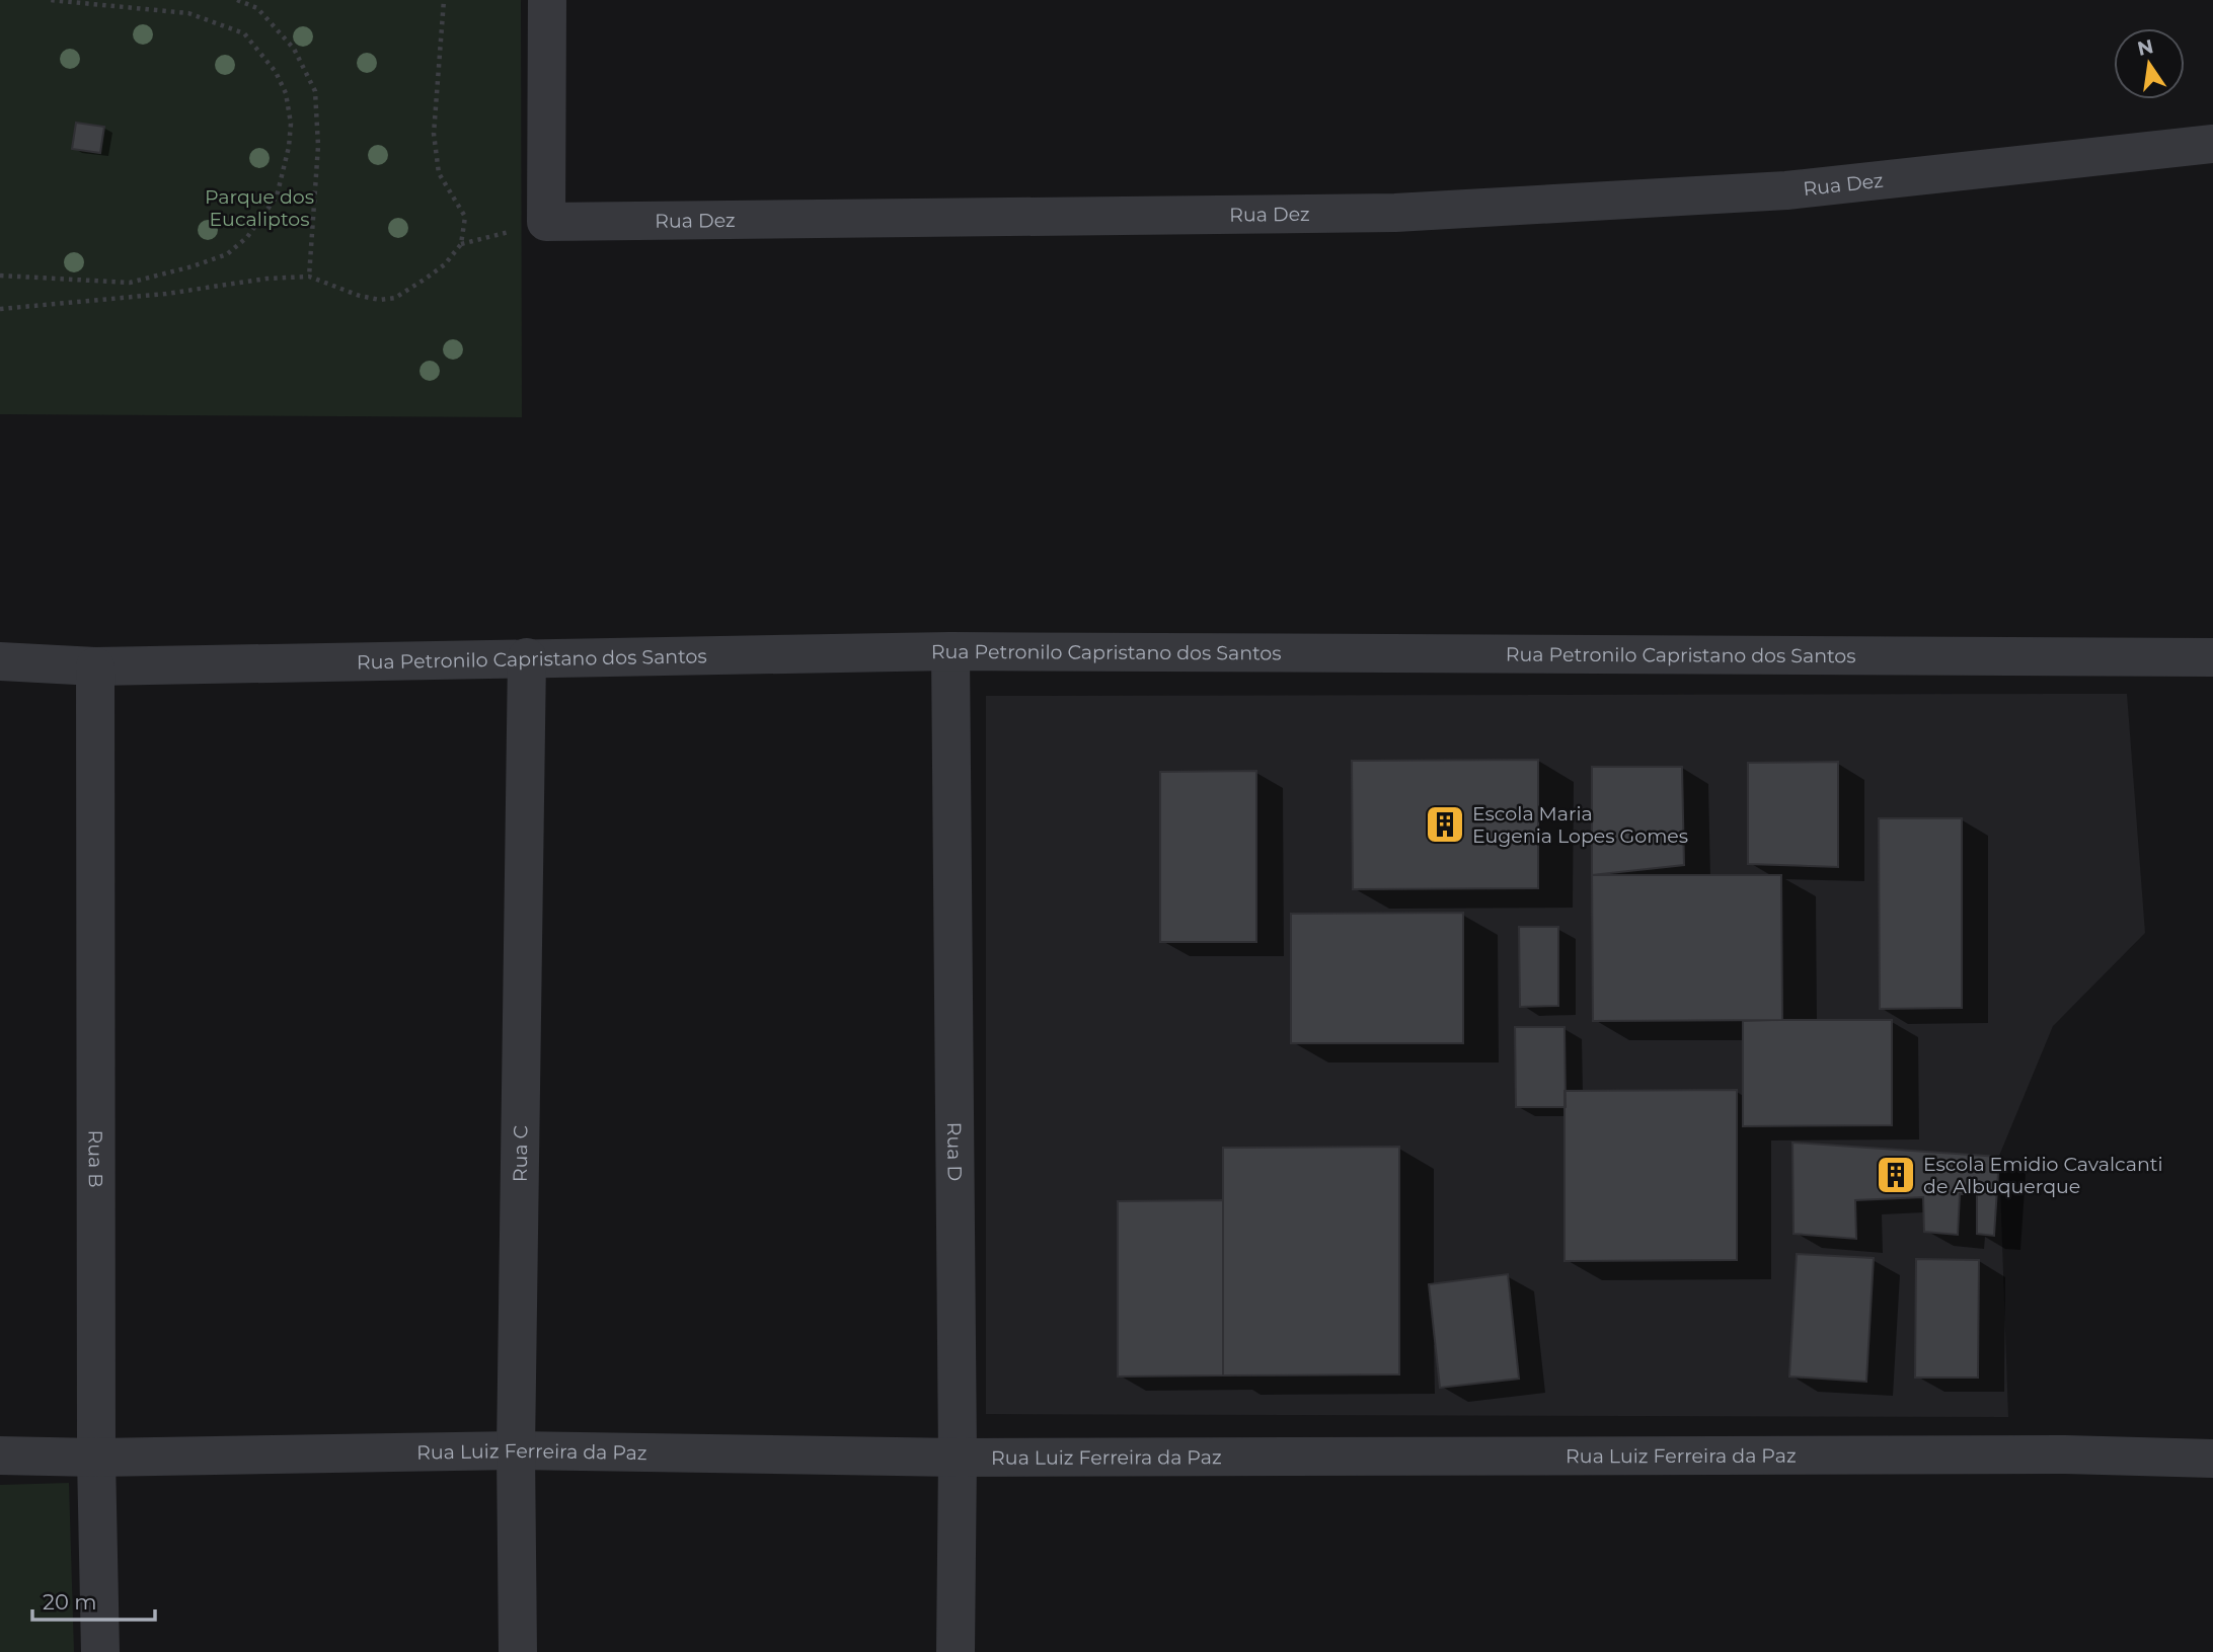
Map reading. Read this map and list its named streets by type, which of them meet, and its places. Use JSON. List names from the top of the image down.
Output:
{
  "streets": {
    "street": [
      "Rua Dez",
      "Rua Petronilo Capristano dos Santos",
      "Rua D",
      "Rua C",
      "Rua B",
      "Rua Luiz Ferreira da Paz"
    ]
  },
  "crossings": [
    ["Rua Petronilo Capristano dos Santos", "Rua D"],
    ["Rua Petronilo Capristano dos Santos", "Rua C"],
    ["Rua Petronilo Capristano dos Santos", "Rua B"],
    ["Rua D", "Rua Luiz Ferreira da Paz"],
    ["Rua C", "Rua Luiz Ferreira da Paz"],
    ["Rua B", "Rua Luiz Ferreira da Paz"]
  ],
  "parks": ["Parque dos Eucaliptos"],
  "places": {
    "building": ["Escola Maria Eugenia Lopes Gomes", "Escola Emidio Cavalcanti de Albuquerque"]
  },
  "scale_bar": "20 m",
  "north": "top"
}
